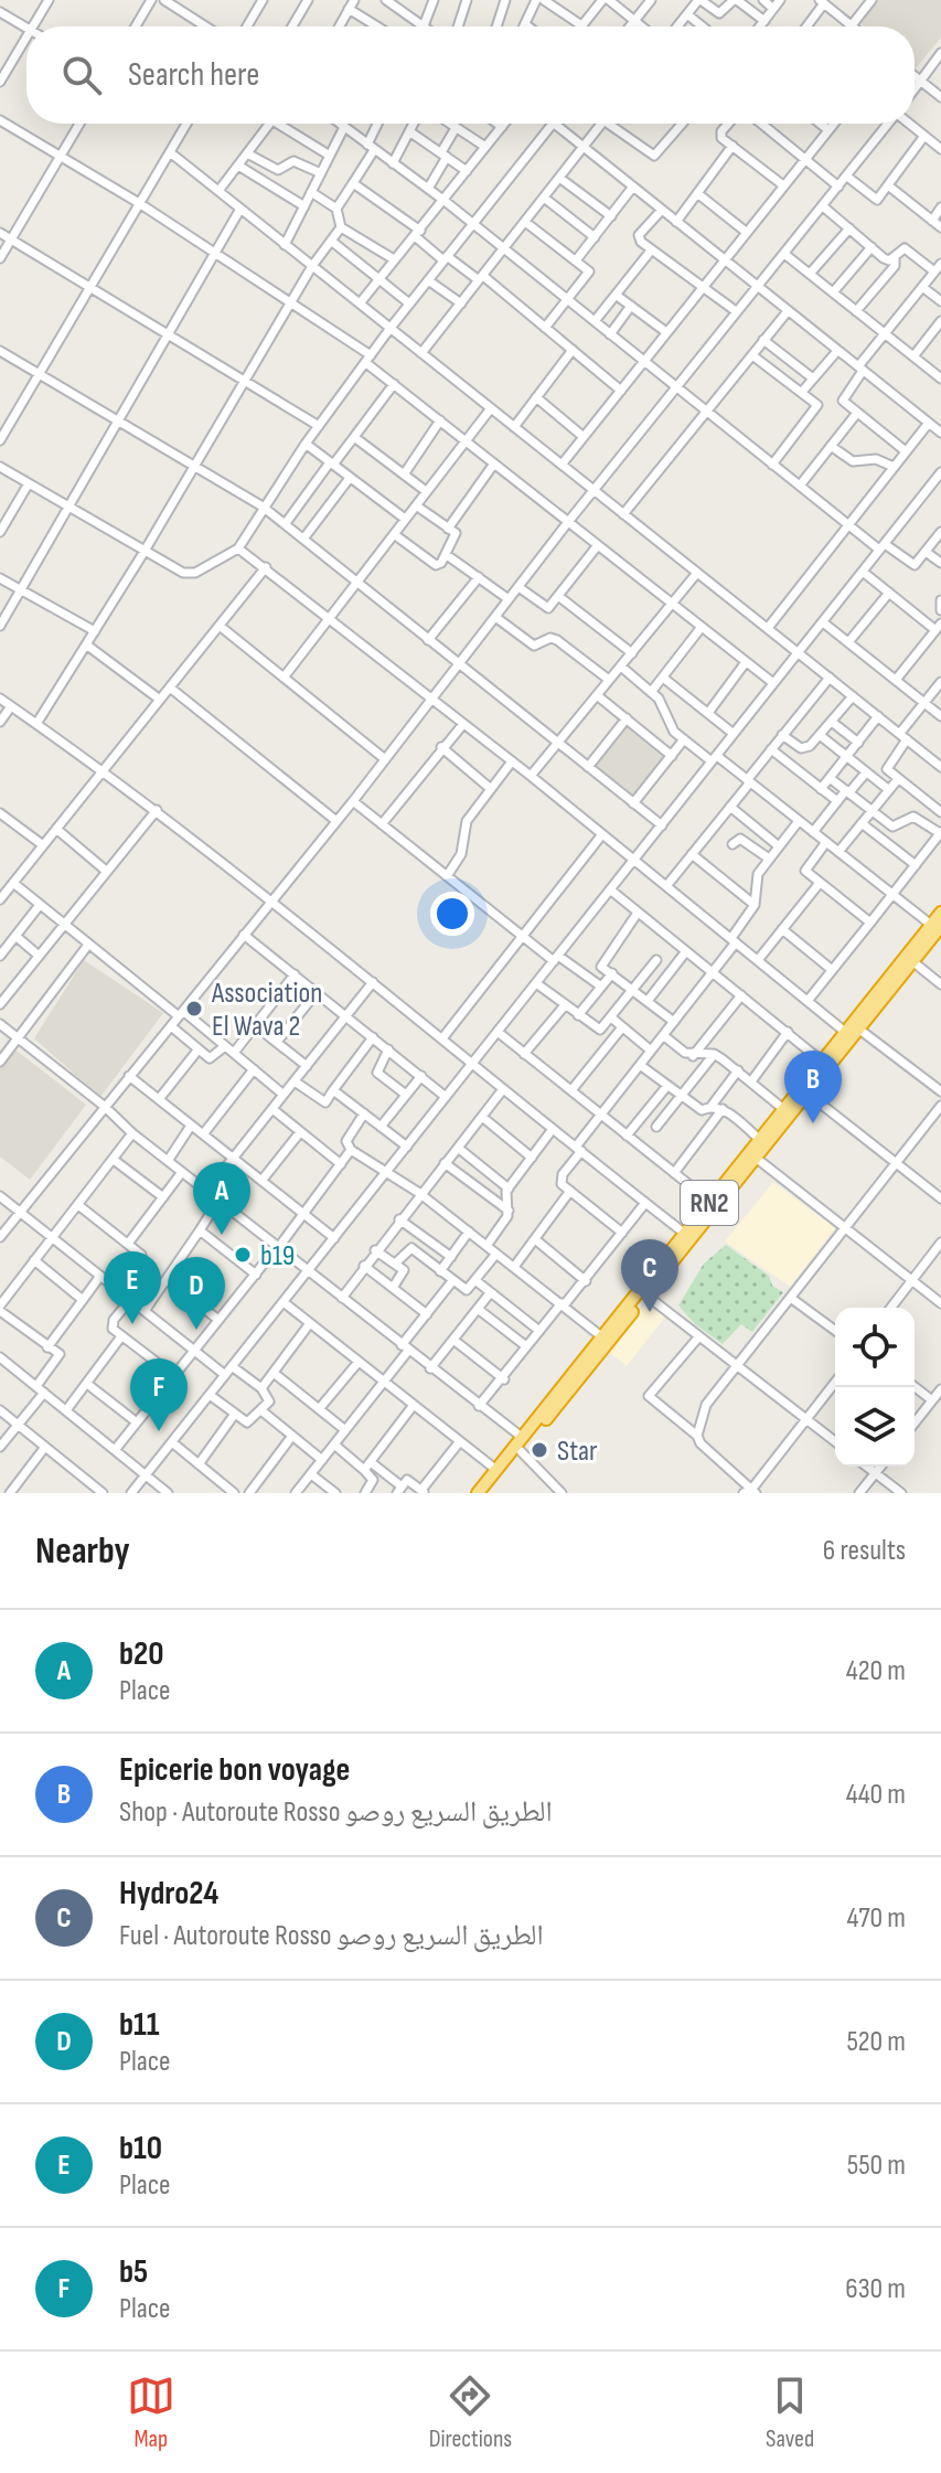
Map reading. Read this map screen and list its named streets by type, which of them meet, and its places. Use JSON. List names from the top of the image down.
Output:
{
  "streets": {
    "highway": ["RN2"]
  },
  "places": ["Association El Wava 2", "b19", "Star"],
  "page": {
    "search": "Search here",
    "pins": [
      "B",
      "A",
      "C",
      "E",
      "D",
      "F"
    ],
    "heading": ["Nearby", "6 results"],
    "list": [
      {
        "mark": "A",
        "name": "b20",
        "note": "Place",
        "value": "420 m"
      },
      {
        "mark": "B",
        "name": "Epicerie bon voyage",
        "note": "Shop · Autoroute Rosso الطريق السريع روصو",
        "value": "440 m"
      },
      {
        "mark": "C",
        "name": "Hydro24",
        "note": "Fuel · Autoroute Rosso الطريق السريع روصو",
        "value": "470 m"
      },
      {
        "mark": "D",
        "name": "b11",
        "note": "Place",
        "value": "520 m"
      },
      {
        "mark": "E",
        "name": "b10",
        "note": "Place",
        "value": "550 m"
      },
      {
        "mark": "F",
        "name": "b5",
        "note": "Place",
        "value": "630 m"
      }
    ],
    "nav": ["Map", "Directions", "Saved"]
  }
}
